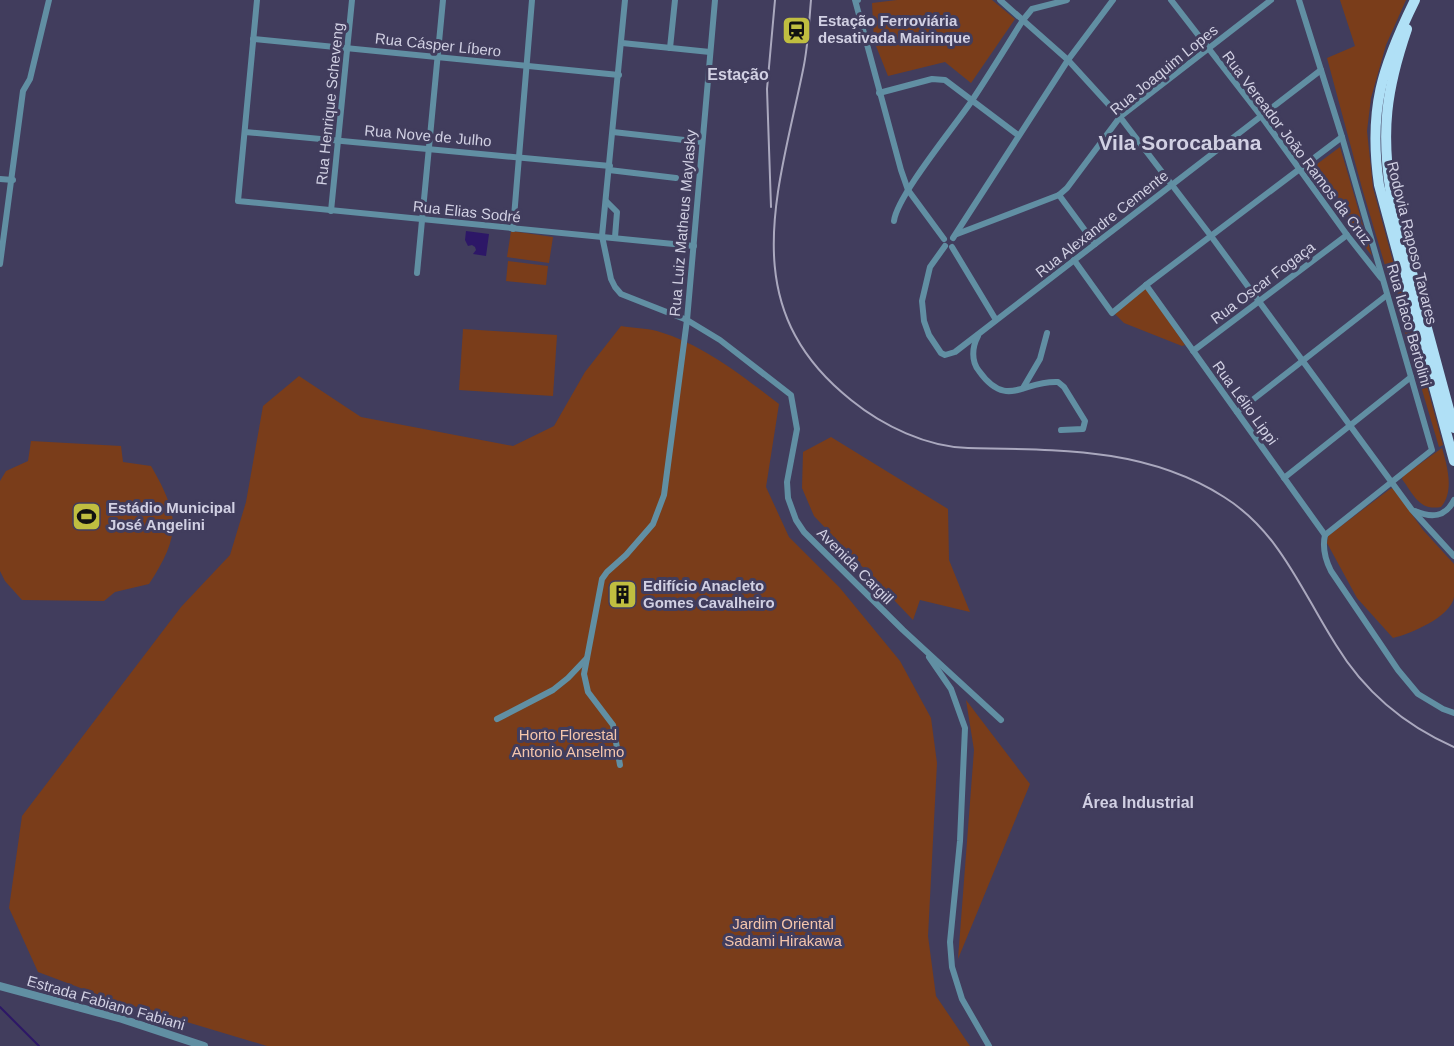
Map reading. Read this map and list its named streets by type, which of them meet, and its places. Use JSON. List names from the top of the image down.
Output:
{
  "streets": {
    "highway": ["Rodovia Raposo Tavares"],
    "street": [
      "Rua Cásper Líbero",
      "Rua Joaquim Lopes",
      "Rua Henrique Scheveng",
      "Rua Nove de Julho",
      "Rua Vereador João Ramos da Cruz",
      "Rua Elias Sodré",
      "Rua Luiz Matheus Maylasky",
      "Rua Alexandre Cemente",
      "Rua Oscar Fogaça",
      "Rua Idaco Bertolini",
      "Rua Lélio Lippi",
      "Avenida Cargill",
      "Estrada Fabiano Fabiani"
    ]
  },
  "crossings": [
    ["Rua Cásper Líbero", "Rua Henrique Scheveng"],
    ["Rua Cásper Líbero", "Avenida Cargill"],
    ["Rua Joaquim Lopes", "Rua Vereador João Ramos da Cruz"],
    ["Rua Henrique Scheveng", "Rua Nove de Julho"],
    ["Rua Henrique Scheveng", "Rua Elias Sodré"],
    ["Rua Nove de Julho", "Rua Elias Sodré"],
    ["Rua Nove de Julho", "Avenida Cargill"],
    ["Rua Vereador João Ramos da Cruz", "Rua Alexandre Cemente"],
    ["Rua Vereador João Ramos da Cruz", "Rua Oscar Fogaça"],
    ["Rua Vereador João Ramos da Cruz", "Rua Idaco Bertolini"],
    ["Rua Elias Sodré", "Rua Luiz Matheus Maylasky"],
    ["Rua Elias Sodré", "Avenida Cargill"],
    ["Rua Luiz Matheus Maylasky", "Avenida Cargill"],
    ["Rua Alexandre Cemente", "Rua Idaco Bertolini"],
    ["Rua Oscar Fogaça", "Rua Lélio Lippi"]
  ],
  "districts": ["Estação", "Vila Sorocabana", "Área Industrial"],
  "parks": ["Horto Florestal Antonio Anselmo", "Jardim Oriental Sadami Hirakawa"],
  "places": {
    "station": ["Estação Ferroviária desativada Mairinque"],
    "sports": ["Estádio Municipal José Angelini"],
    "building": ["Edifício Anacleto Gomes Cavalheiro"]
  }
}
